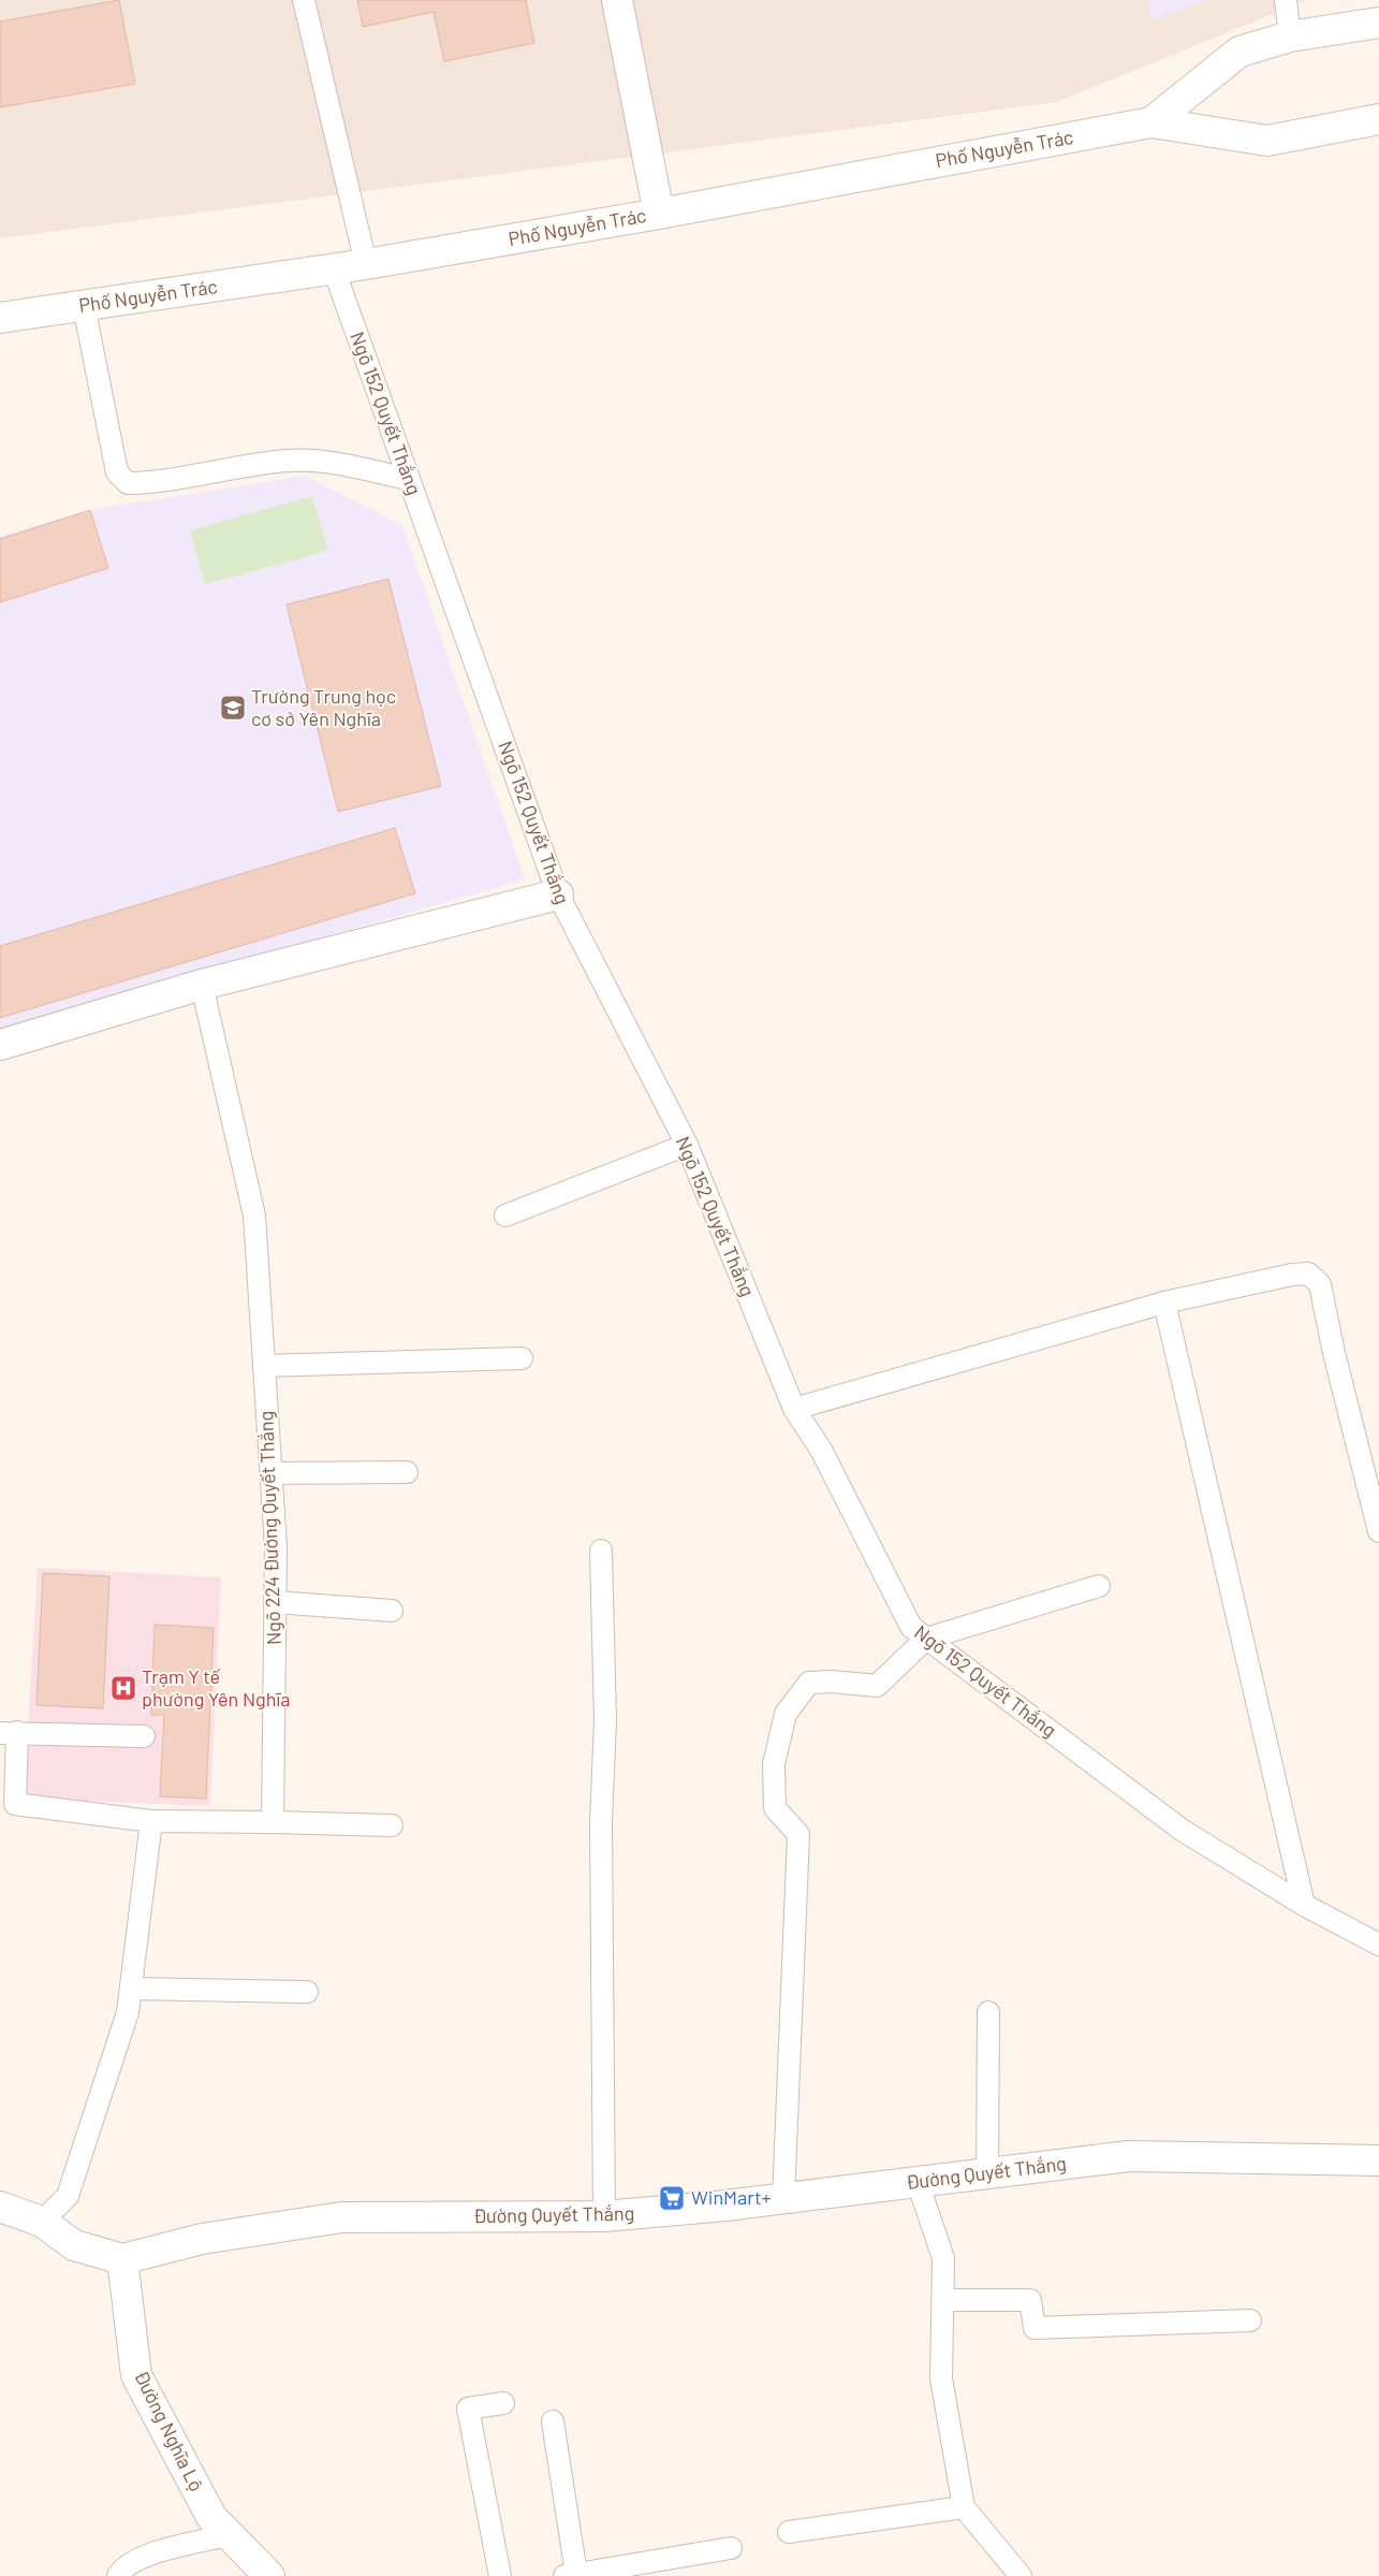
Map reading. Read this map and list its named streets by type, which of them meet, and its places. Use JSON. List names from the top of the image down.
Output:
{
  "streets": {
    "street": ["Phố Nguyễn Trác", "Đường Quyết Thắng", "Đường Nghĩa Lộ"],
    "lane": ["Ngõ 152 Quyết Thắng", "Ngõ 224 Đường Quyết Thắng"]
  },
  "crossings": [
    ["Phố Nguyễn Trác", "Ngõ 152 Quyết Thắng"],
    ["Đường Quyết Thắng", "Đường Nghĩa Lộ"]
  ],
  "places": {
    "school or university": ["Trường Trung học cơ sở Yên Nghĩa"],
    "hospital": ["Trạm Y tế phường Yên Nghĩa"],
    "supermarket": ["WinMart+"]
  }
}
